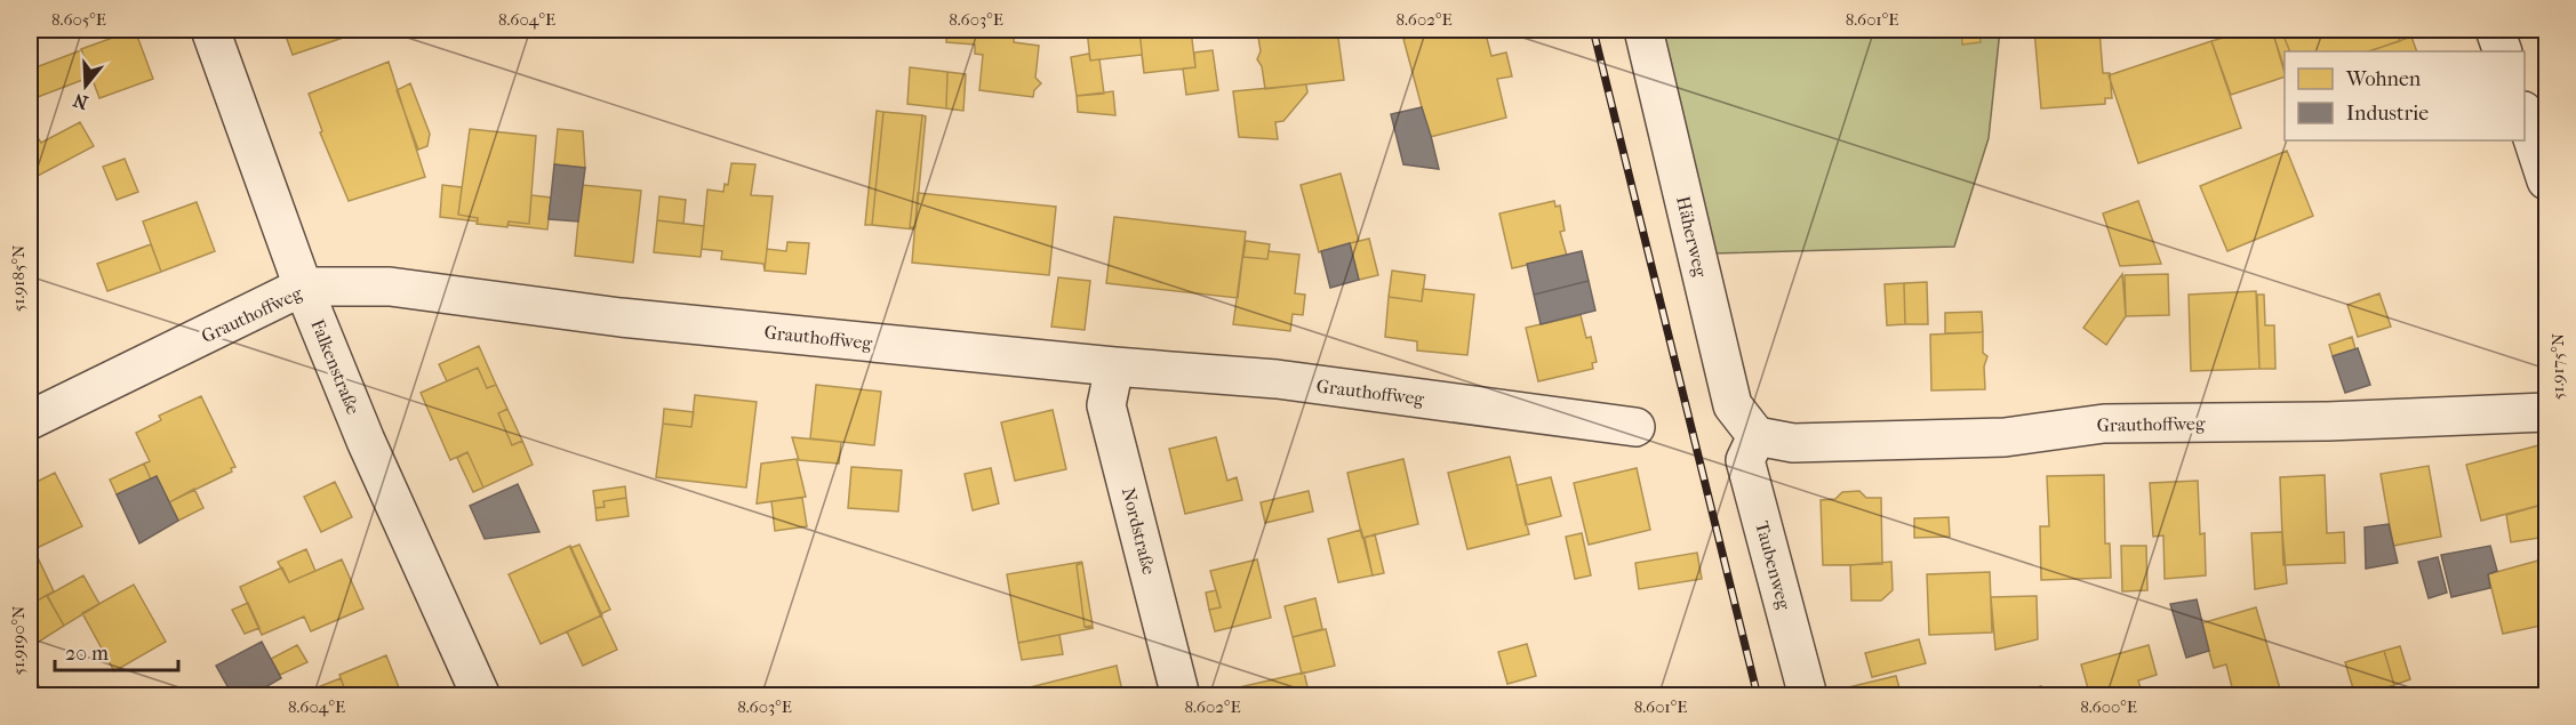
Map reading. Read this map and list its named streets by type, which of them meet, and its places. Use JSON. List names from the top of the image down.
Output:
{
  "streets": {
    "street": [
      "Häherweg",
      "Grauthoffweg",
      "Falkenstraße",
      "Nordstraße",
      "Taubenweg"
    ]
  },
  "crossings": [
    ["Häherweg", "Grauthoffweg"],
    ["Häherweg", "Taubenweg"],
    ["Grauthoffweg", "Falkenstraße"],
    ["Grauthoffweg", "Nordstraße"],
    ["Grauthoffweg", "Taubenweg"]
  ],
  "legend": ["Wohnen", "Industrie"],
  "scale_bar": "20 m",
  "north": "bottom",
  "coordinates": [
    "8.605°E",
    "8.604°E",
    "8.603°E",
    "8.602°E",
    "8.601°E",
    "51.9185°N",
    "51.9175°N",
    "51.9190°N",
    "8.600°E"
  ]
}
